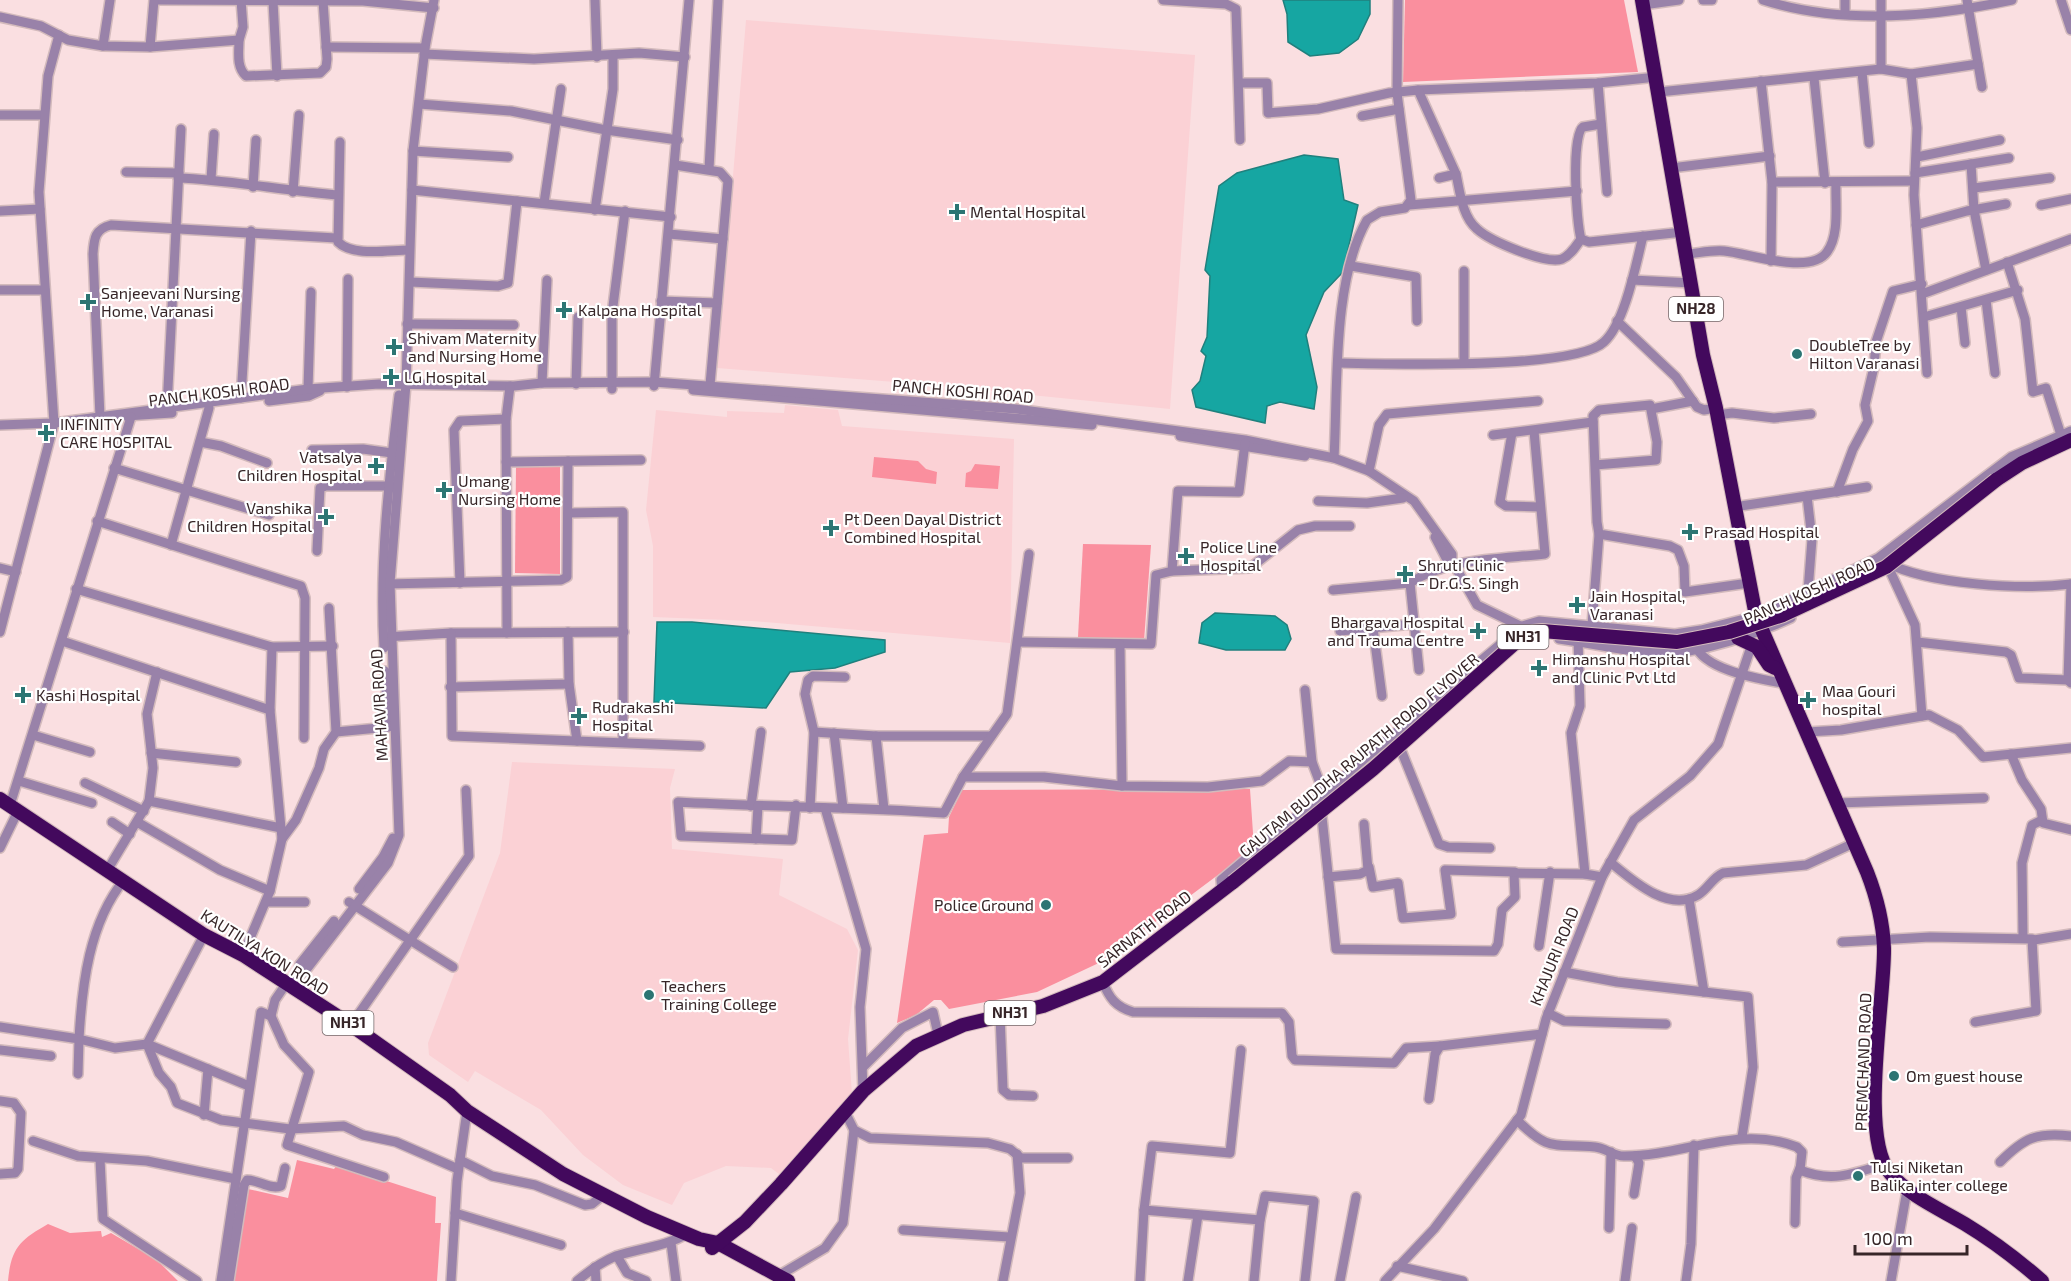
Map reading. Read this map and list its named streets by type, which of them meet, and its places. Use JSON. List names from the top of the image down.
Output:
{
  "streets": {
    "highway": [
      "NH28",
      "NH31",
      "GAUTAM BUDDHA RAJPATH ROAD FLYOVER",
      "SARNATH ROAD",
      "KAUTILYA KON ROAD",
      "PREMCHAND ROAD"
    ],
    "street": ["PANCH KOSHI ROAD", "MAHAVIR ROAD", "KHAJURI ROAD"]
  },
  "crossings": [
    ["NH28", "PANCH KOSHI ROAD"],
    ["NH28", "PREMCHAND ROAD"],
    ["PANCH KOSHI ROAD", "PREMCHAND ROAD"],
    ["MAHAVIR ROAD", "KAUTILYA KON ROAD"],
    ["GAUTAM BUDDHA RAJPATH ROAD FLYOVER", "SARNATH ROAD"],
    ["SARNATH ROAD", "KAUTILYA KON ROAD"]
  ],
  "places": {
    "health": [
      "Mental Hospital",
      "Sanjeevani Nursing Home, Varanasi",
      "Kalpana Hospital",
      "Shivam Maternity and Nursing Home",
      "LG Hospital",
      "INFINITY CARE HOSPITAL",
      "Vatsalya Children Hospital",
      "Umang Nursing Home",
      "Vanshika Children Hospital",
      "Pt Deen Dayal District Combined Hospital",
      "Prasad Hospital",
      "Police Line Hospital",
      "Shruti Clinic - Dr.G.S. Singh",
      "Jain Hospital, Varanasi",
      "Bhargava Hospital and Trauma Centre",
      "Himanshu Hospital and Clinic Pvt Ltd",
      "Kashi Hospital",
      "Maa Gouri hospital",
      "Rudrakashi Hospital"
    ],
    "other": [
      "DoubleTree by Hilton Varanasi",
      "Police Ground",
      "Teachers Training College",
      "Om guest house",
      "Tulsi Niketan Balika inter college"
    ]
  },
  "scale_bar": "100 m"
}
